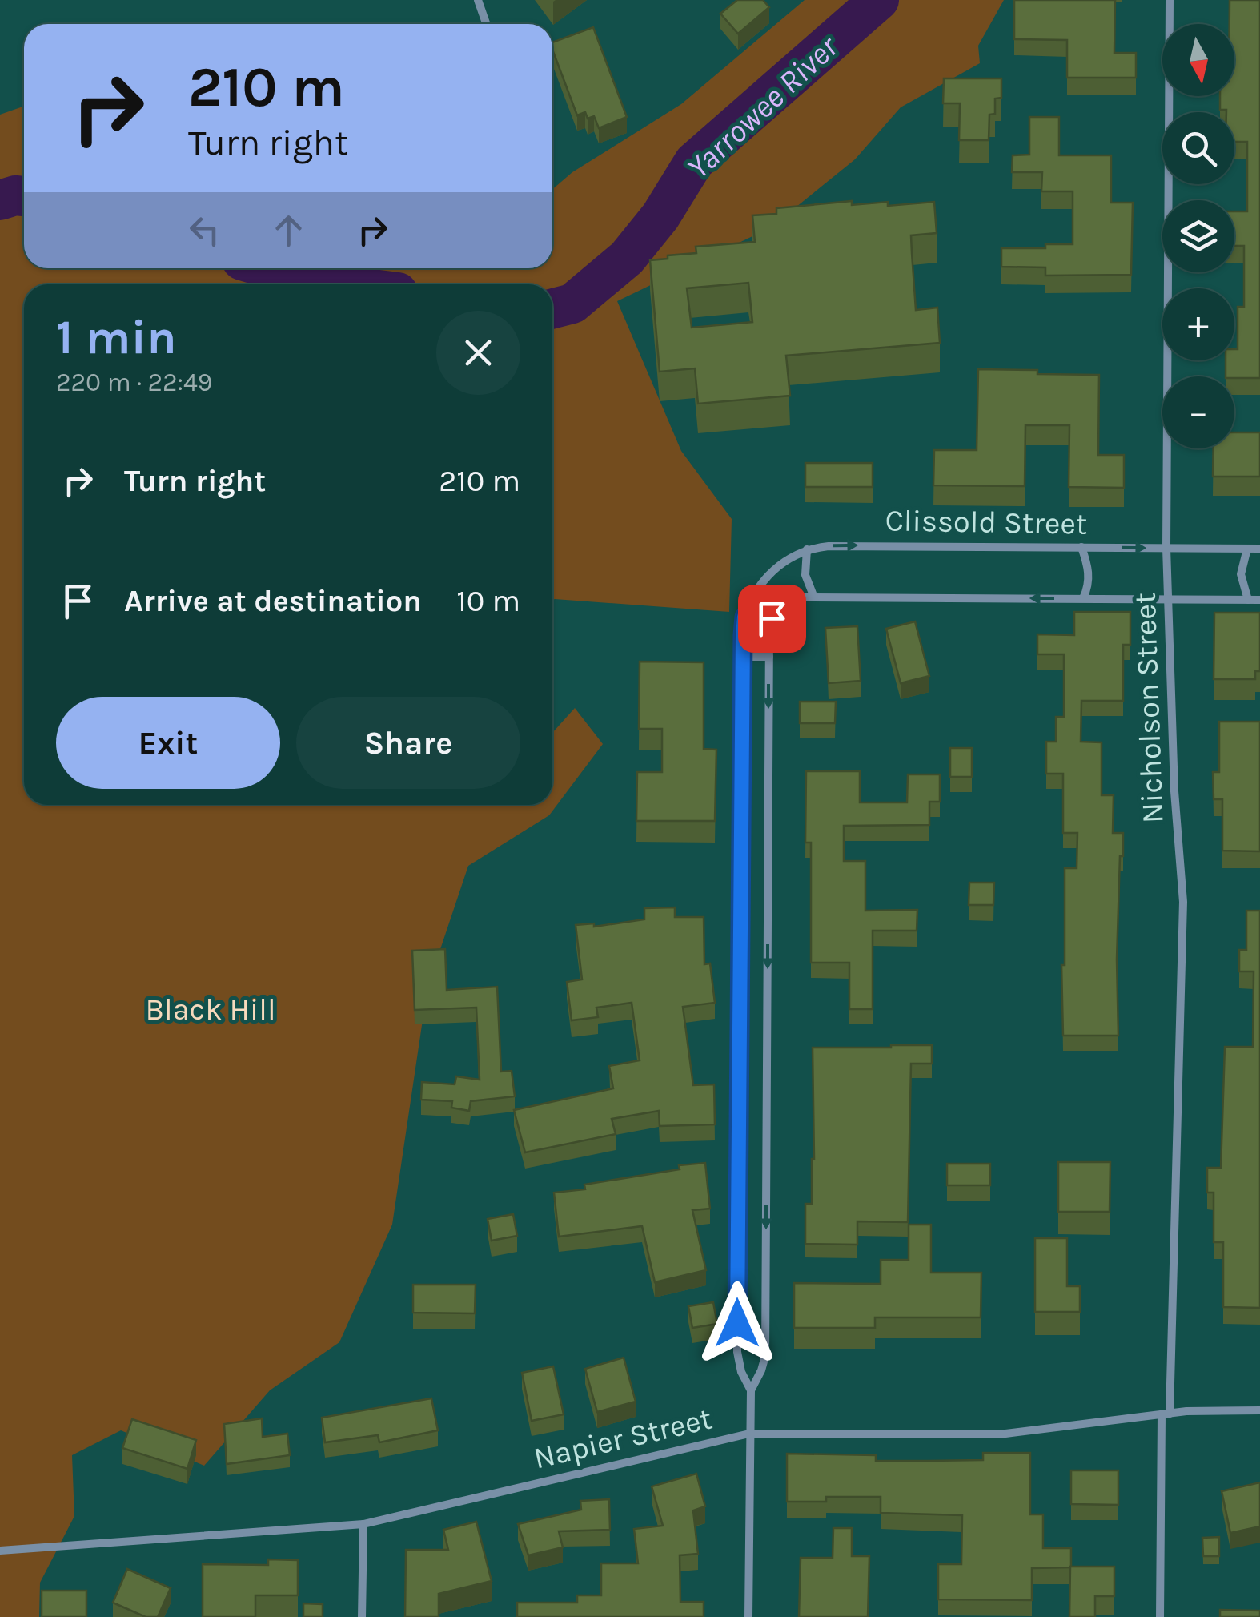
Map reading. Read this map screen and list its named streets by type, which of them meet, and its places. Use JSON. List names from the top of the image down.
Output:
{
  "streets": {
    "street": ["Clissold Street", "Nicholson Street", "Napier Street"]
  },
  "crossings": [
    ["Clissold Street", "Nicholson Street"],
    ["Nicholson Street", "Napier Street"]
  ],
  "water": ["Yarrowee River"],
  "parks": ["Black Hill"],
  "north": "bottom",
  "page": {
    "map_buttons": ["+", "−"],
    "turn": ["210 m", "Turn right"],
    "heading": ["1 min", "220 m · 22:49"],
    "list": [
      {
        "name": "Turn right",
        "value": "210 m"
      },
      {
        "name": "Arrive at destination",
        "value": "10 m"
      }
    ],
    "buttons": ["Exit", "Share"]
  }
}
